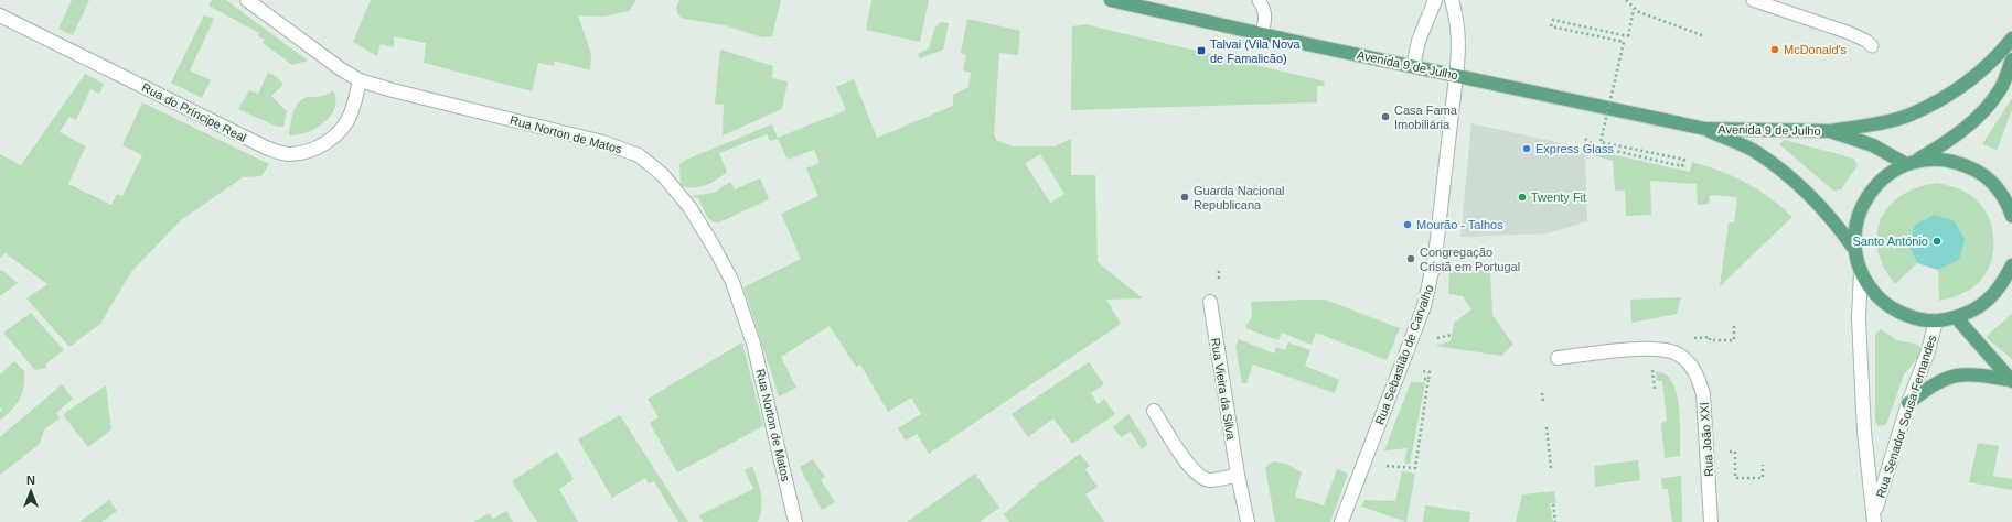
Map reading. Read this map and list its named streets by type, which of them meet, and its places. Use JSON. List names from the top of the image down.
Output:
{
  "streets": {
    "main road": ["Avenida 9 de Julho"],
    "street": [
      "Rua do Príncipe Real",
      "Rua Norton de Matos",
      "Rua Sebastião de Carvalho",
      "Rua Vieira da Silva",
      "Rua Senador Sousa Fernandes",
      "Rua João XXI"
    ]
  },
  "crossings": [
    ["Avenida 9 de Julho", "Rua Sebastião de Carvalho"],
    ["Rua do Príncipe Real", "Rua Norton de Matos"]
  ],
  "places": {
    "other": [
      "McDonald's",
      "Casa Fama Imobiliária",
      "Express Glass",
      "Guarda Nacional Republicana",
      "Twenty Fit",
      "Mourão - Talhos",
      "Santo António",
      "Congregação Cristã em Portugal"
    ],
    "transit": ["Talvai (Vila Nova de Famalicão)"]
  },
  "north": "top"
}
